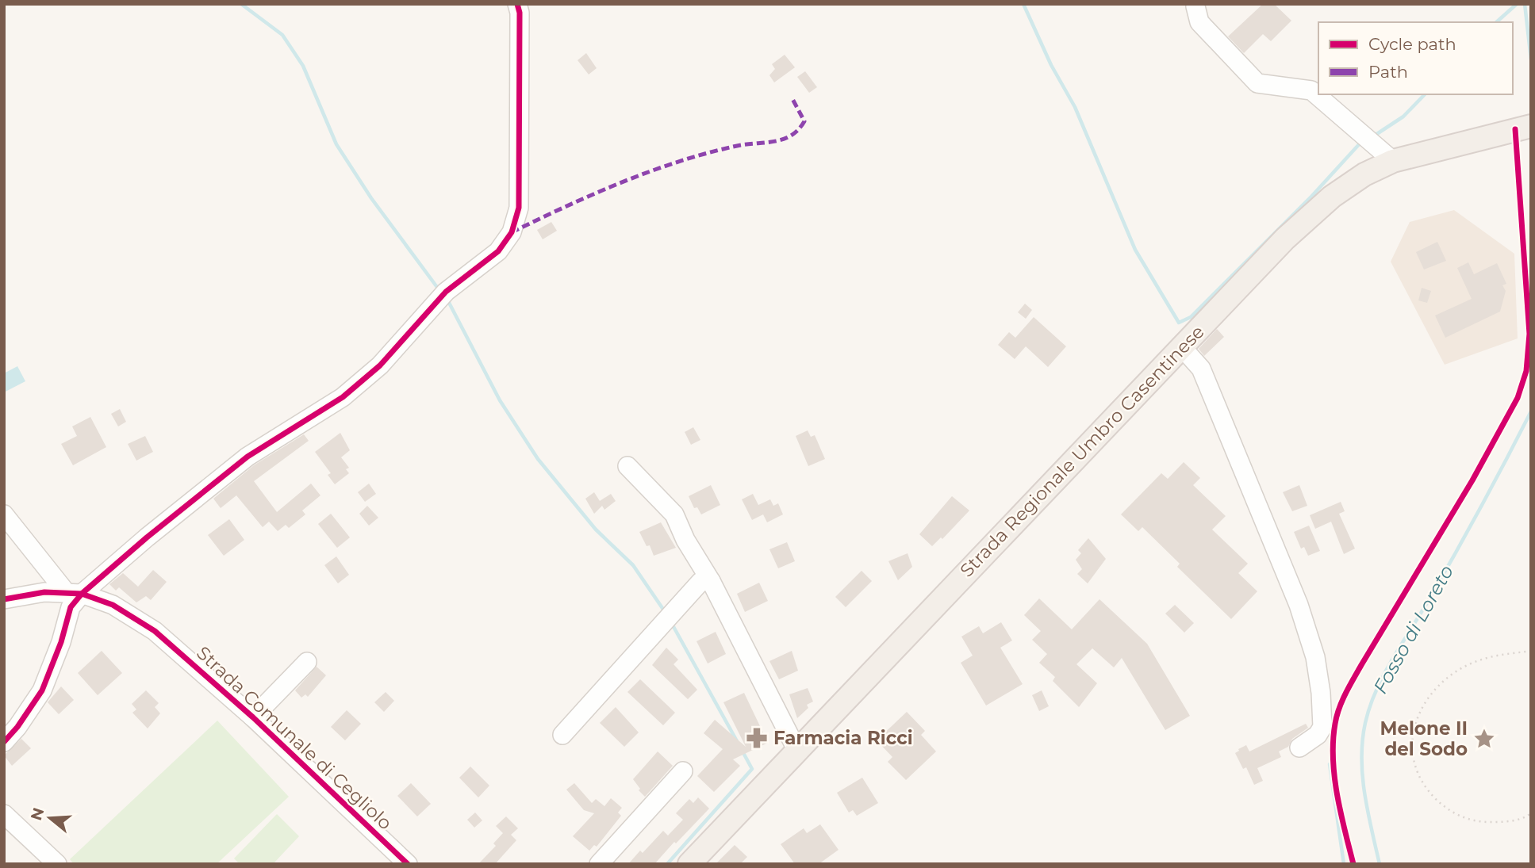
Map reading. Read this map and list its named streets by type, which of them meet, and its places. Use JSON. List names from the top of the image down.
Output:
{
  "streets": {
    "main road": ["Strada Regionale Umbro Casentinese"],
    "street": ["Strada Comunale di Cegliolo"]
  },
  "water": ["Fosso di Loreto"],
  "places": {
    "pharmacy": ["Farmacia Ricci"],
    "place": ["Melone II del Sodo"]
  },
  "legend": ["Cycle path", "Path"],
  "north": "left"
}
